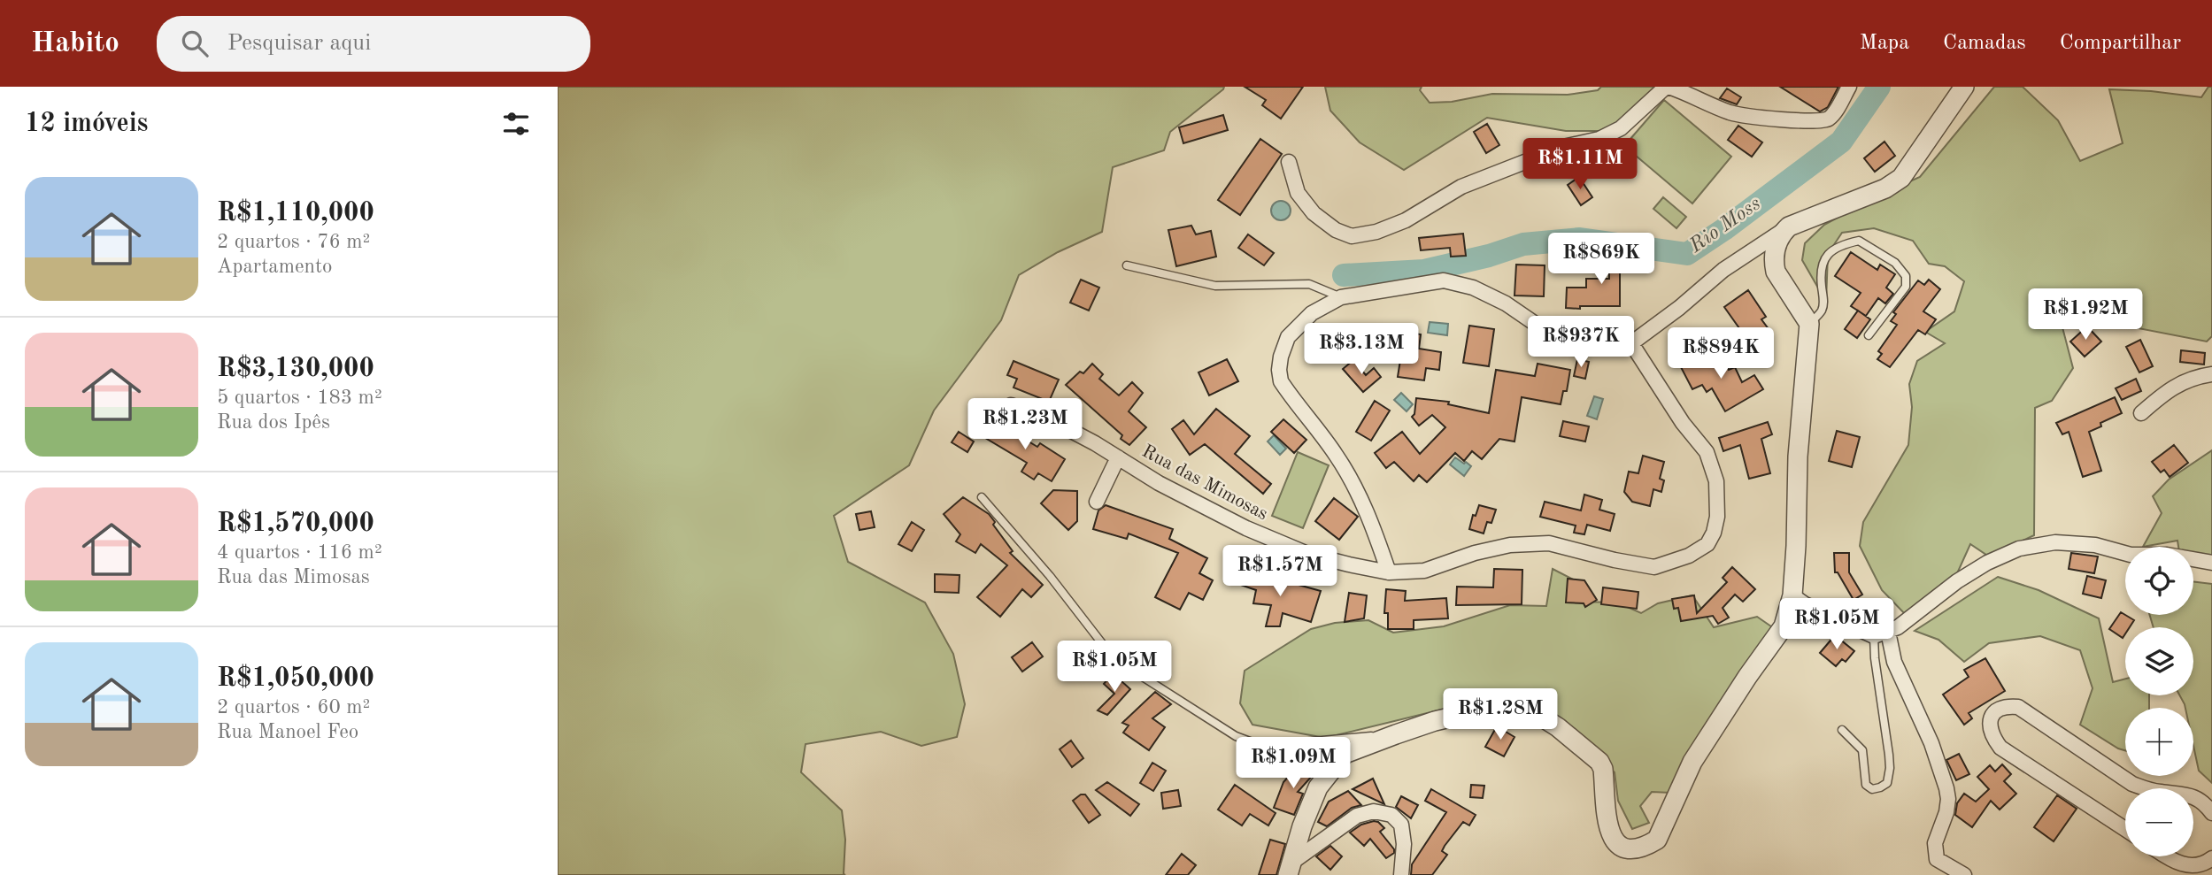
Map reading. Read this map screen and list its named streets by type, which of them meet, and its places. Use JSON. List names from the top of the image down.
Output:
{
  "streets": {
    "street": ["Rua das Mimosas"]
  },
  "water": ["Rio Moss"],
  "page": {
    "header": "Habito",
    "search": "Pesquisar aqui",
    "nav": ["Mapa", "Camadas", "Compartilhar"],
    "heading": "12 imóveis",
    "price": [
      "R$1.11M",
      "R$869K",
      "R$1.92M",
      "R$937K",
      "R$3.13M",
      "R$894K",
      "R$1.23M",
      "R$1.57M",
      "R$1.05M",
      "R$1.05M",
      "R$1.28M",
      "R$1.09M"
    ],
    "list": [
      {
        "name": "R$1,110,000",
        "note": "2 quartos · 76 m² · Apartamento"
      },
      {
        "name": "R$3,130,000",
        "note": "5 quartos · 183 m² · Rua dos Ipês"
      },
      {
        "name": "R$1,570,000",
        "note": "4 quartos · 116 m² · Rua das Mimosas"
      },
      {
        "name": "R$1,050,000",
        "note": "2 quartos · 60 m² · Rua Manoel Feo"
      }
    ],
    "map_buttons": ["+", "−"]
  }
}
